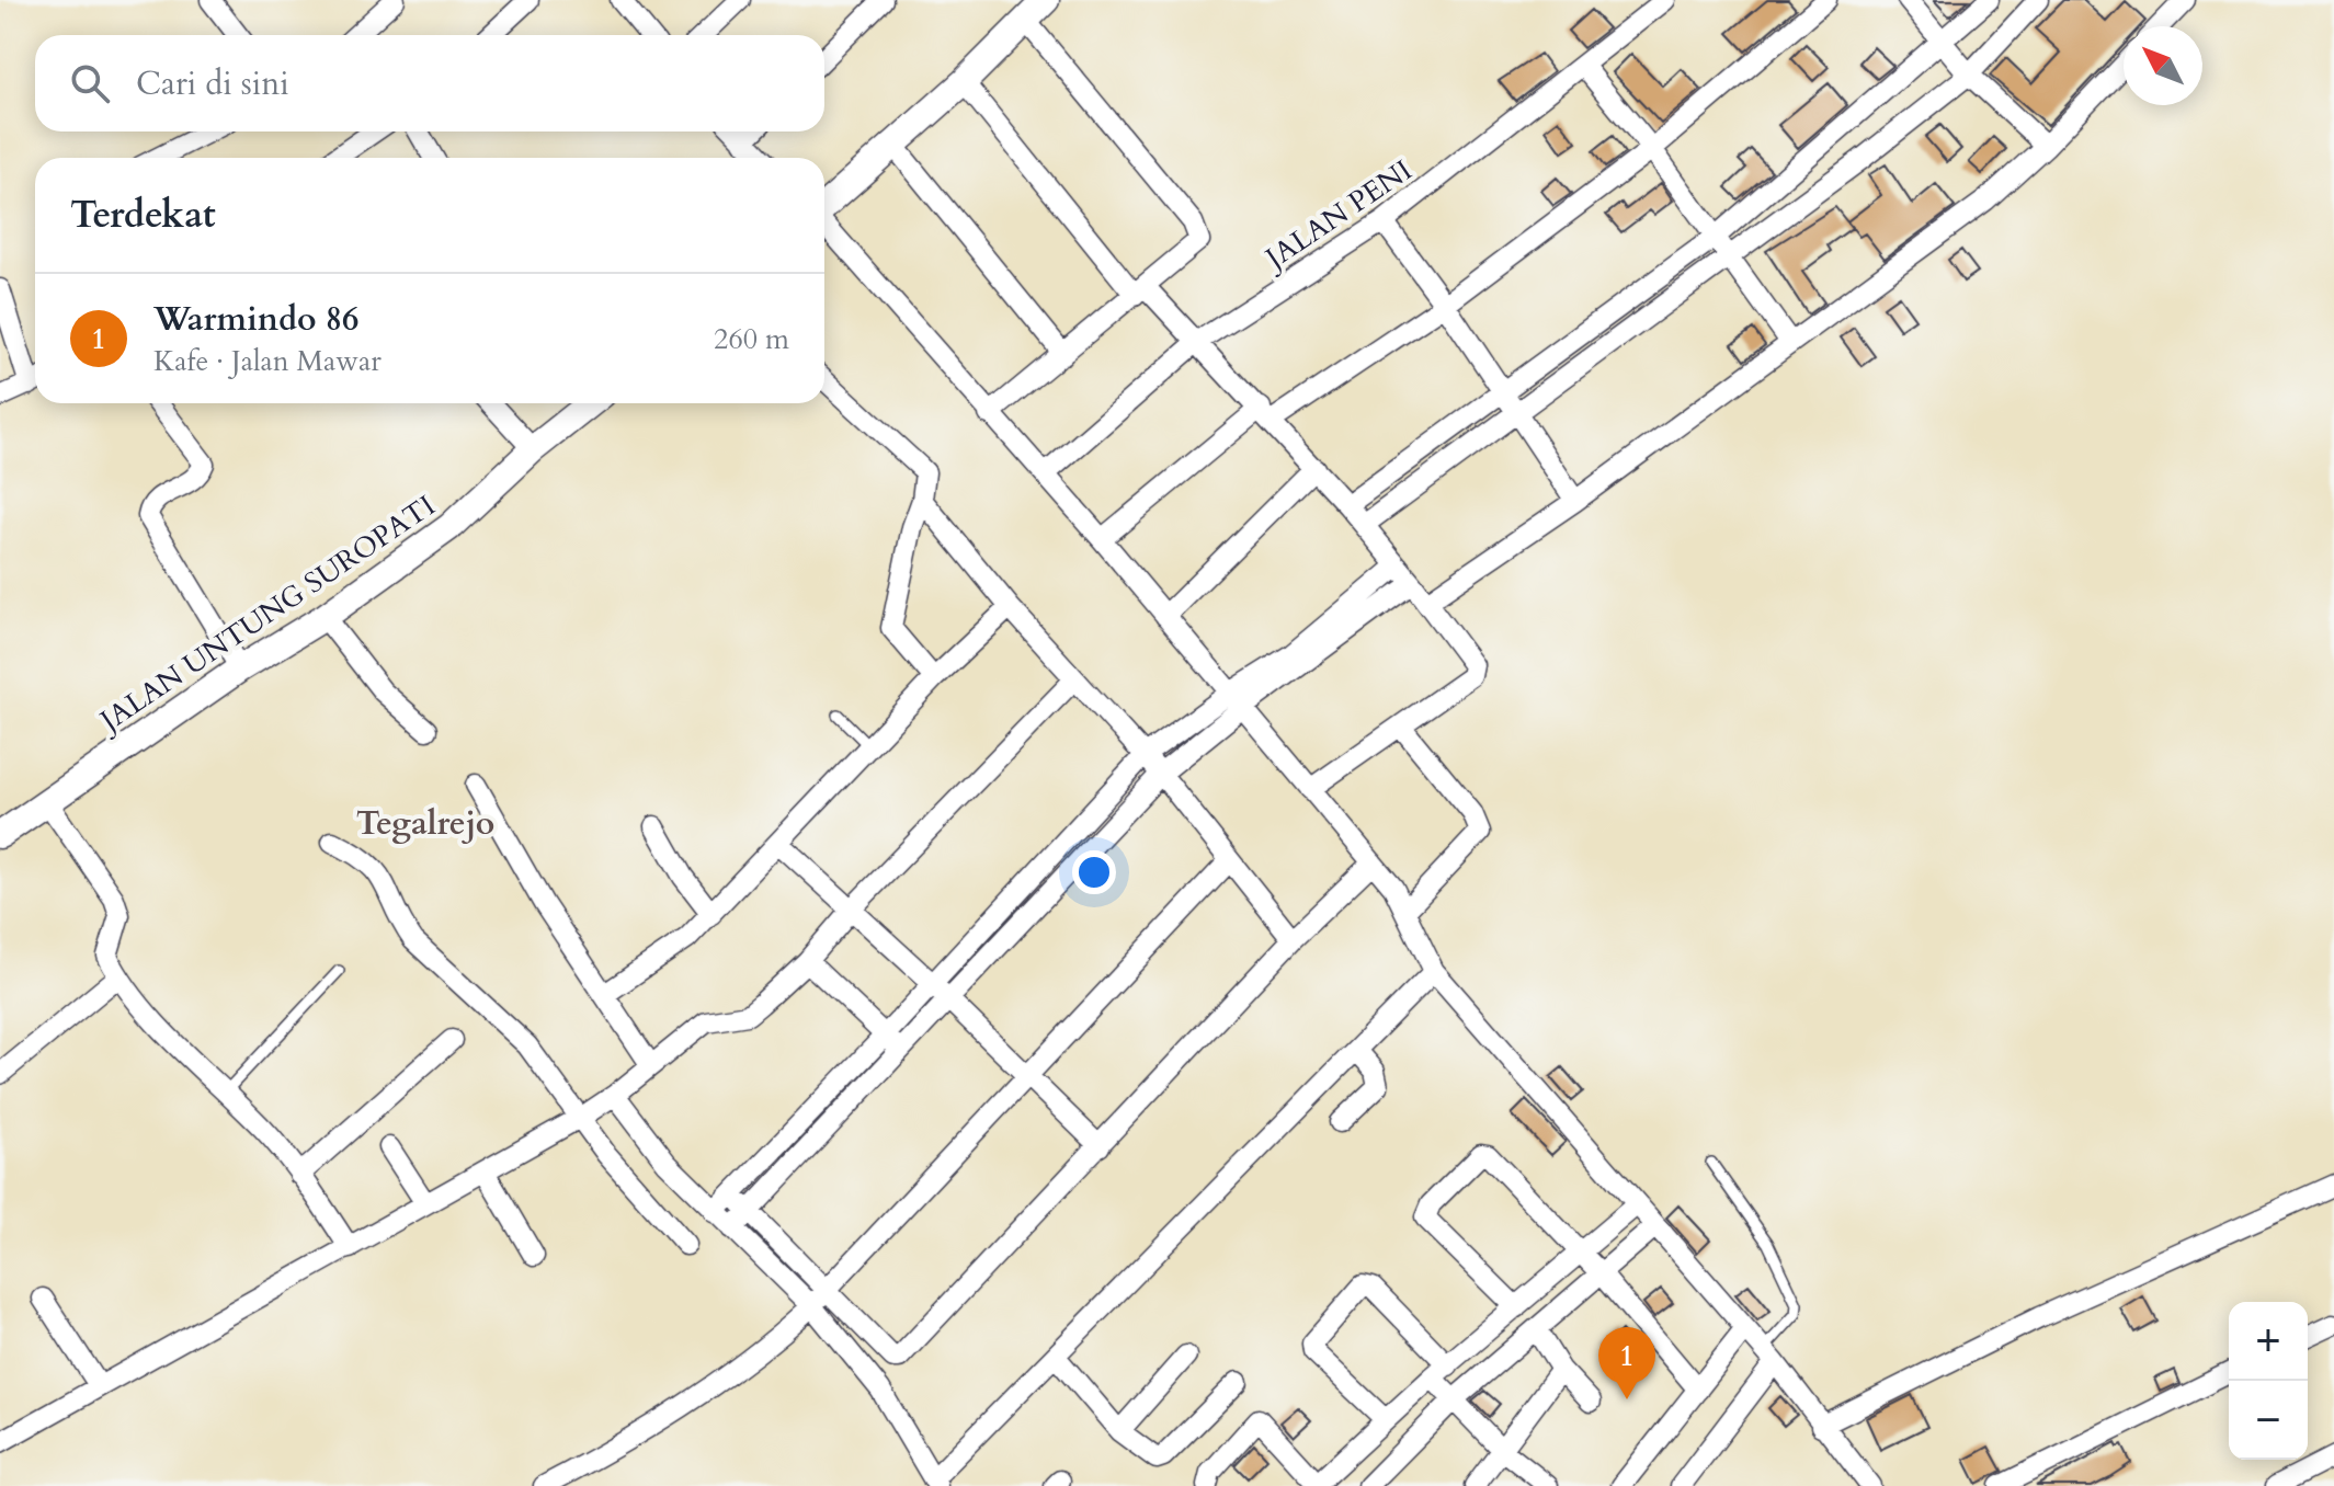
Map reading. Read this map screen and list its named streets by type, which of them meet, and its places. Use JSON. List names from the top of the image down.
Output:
{
  "streets": {
    "street": ["JALAN PENI", "JALAN UNTUNG SUROPATI"]
  },
  "districts": ["Tegalrejo"],
  "north": "top left",
  "page": {
    "search": "Cari di sini",
    "heading": "Terdekat",
    "list": [
      {
        "mark": "1",
        "name": "Warmindo 86",
        "note": "Kafe · Jalan Mawar",
        "value": "260 m"
      }
    ],
    "map_buttons": ["+", "−"],
    "pins": "1"
  }
}
